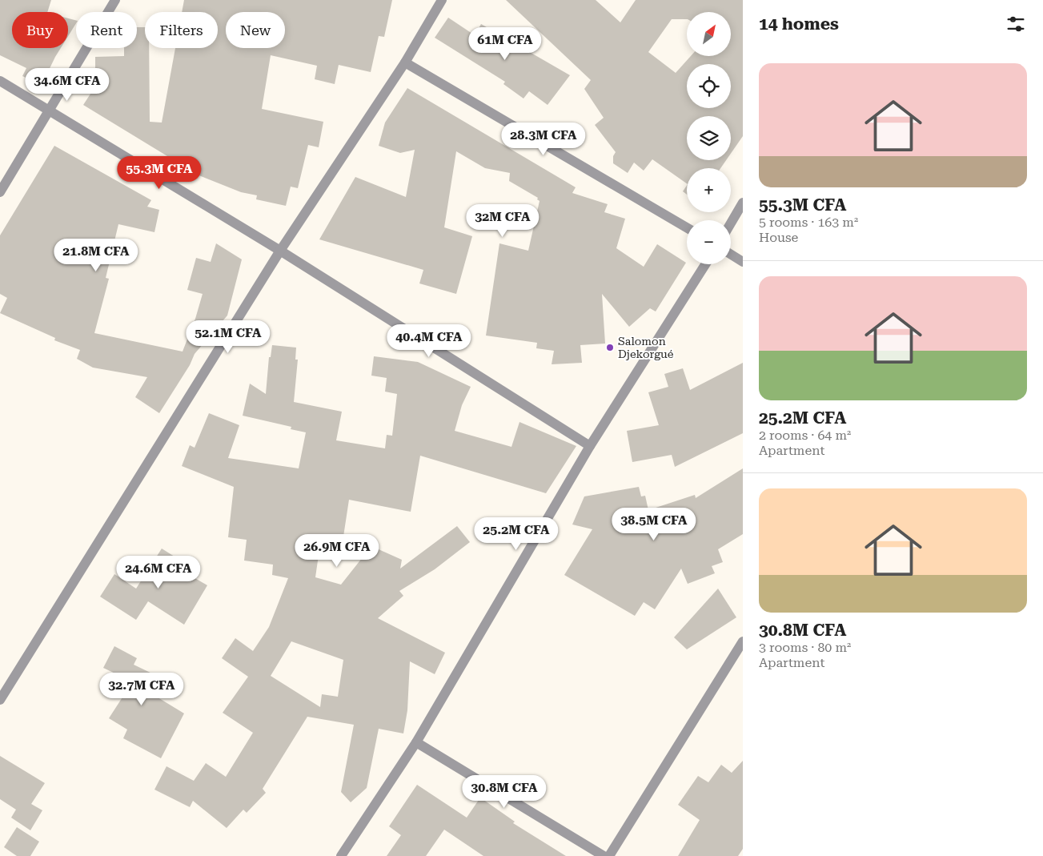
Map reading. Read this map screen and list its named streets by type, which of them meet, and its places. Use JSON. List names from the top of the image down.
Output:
{
  "places": ["Salomon Djekorgué"],
  "north": "top right",
  "page": {
    "heading": "14 homes",
    "map_buttons": ["+", "−"],
    "chip": [
      "Buy",
      "Rent",
      "Filters",
      "New"
    ],
    "price": [
      "61M CFA",
      "34.6M CFA",
      "28.3M CFA",
      "55.3M CFA",
      "32M CFA",
      "21.8M CFA",
      "52.1M CFA",
      "40.4M CFA",
      "38.5M CFA",
      "25.2M CFA",
      "26.9M CFA",
      "24.6M CFA",
      "32.7M CFA",
      "30.8M CFA"
    ],
    "list": [
      {
        "name": "55.3M CFA",
        "note": "5 rooms · 163 m² · House"
      },
      {
        "name": "25.2M CFA",
        "note": "2 rooms · 64 m² · Apartment"
      },
      {
        "name": "30.8M CFA",
        "note": "3 rooms · 80 m² · Apartment"
      }
    ]
  }
}
